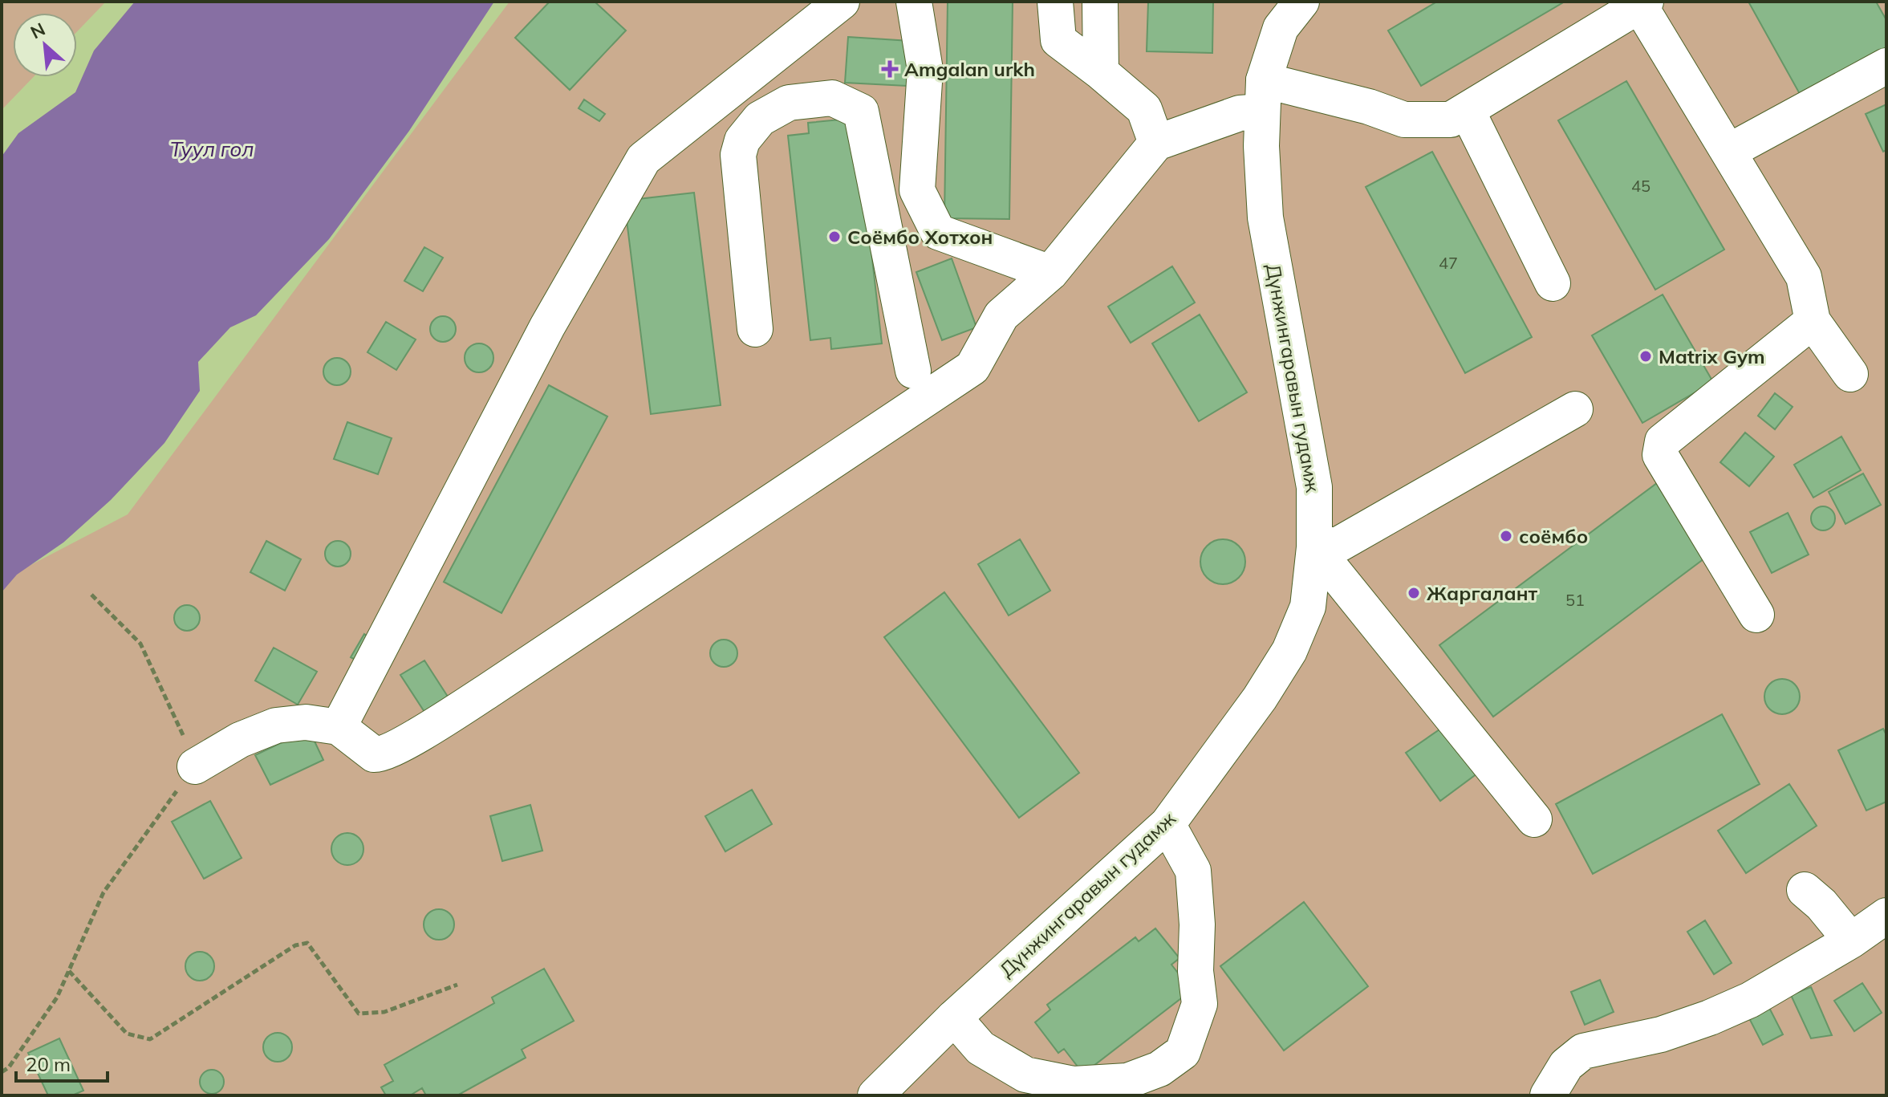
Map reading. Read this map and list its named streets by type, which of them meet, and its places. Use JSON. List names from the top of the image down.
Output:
{
  "streets": {
    "street": ["Дүнжингаравын гудамж"]
  },
  "water": ["Туул гол"],
  "places": {
    "health": ["Amgalan urkh"],
    "other": [
      "Соёмбо Хотхон",
      "Matrix Gym",
      "соёмбо",
      "Жаргалант"
    ]
  },
  "house_numbers": ["45", "47", "51"],
  "scale_bar": "20 m",
  "north": "top left"
}
